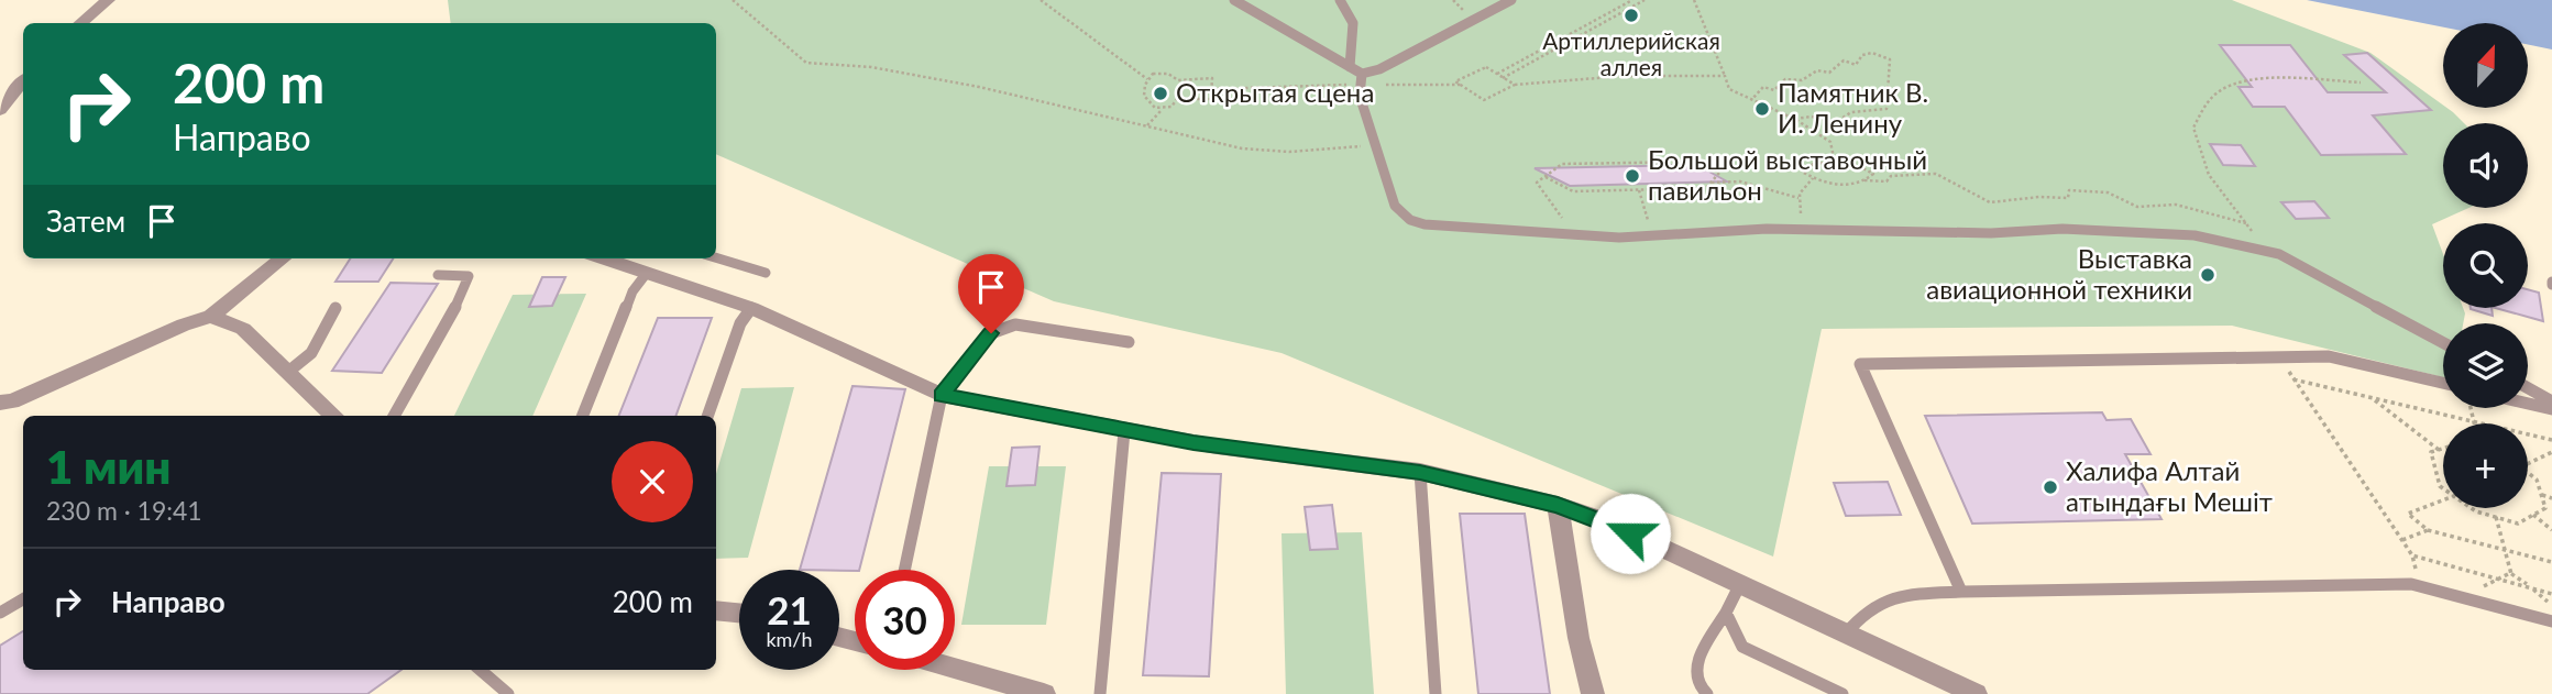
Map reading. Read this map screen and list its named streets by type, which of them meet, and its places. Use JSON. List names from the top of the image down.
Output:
{
  "places": [
    "Артиллерийская аллея",
    "Открытая сцена",
    "Памятник В. И. Ленину",
    "Большой выставочный павильон",
    "Выставка авиационной техники",
    "Халифа Алтай атындағы Мешіт"
  ],
  "north": "top",
  "page": {
    "map_buttons": "+",
    "turn": ["200 m", "Направо"],
    "then": "Затем",
    "heading": ["1 мин", "230 m · 19:41"],
    "list": [
      {
        "name": "Направо",
        "value": "200 m"
      }
    ],
    "speed": "21 km/h",
    "limit": "30"
  }
}
